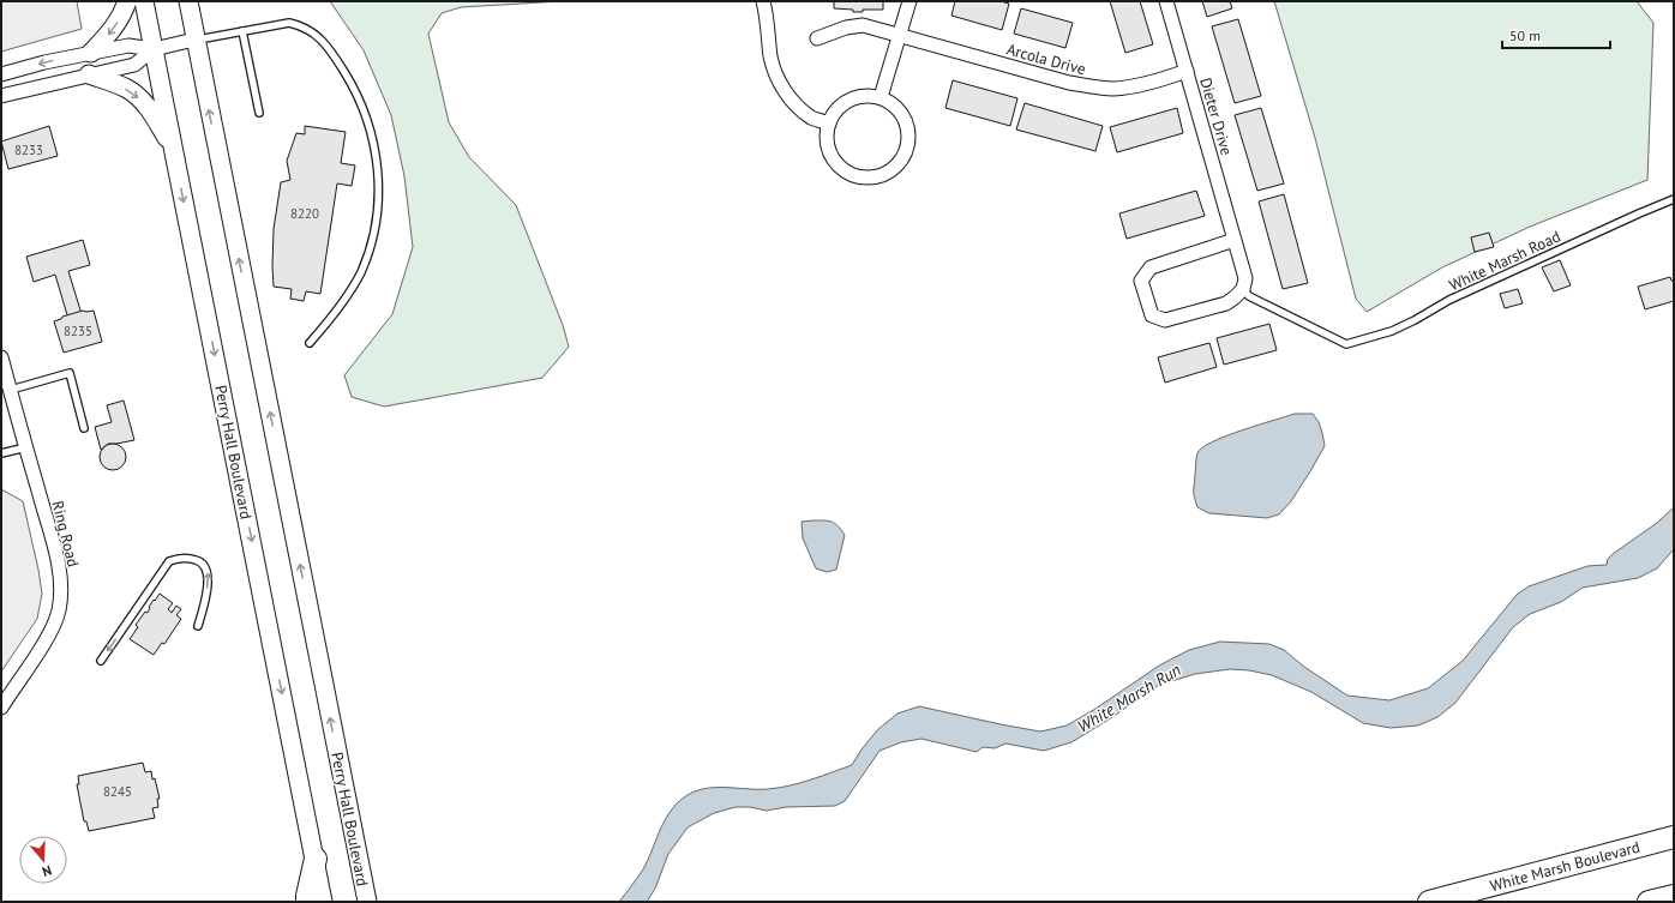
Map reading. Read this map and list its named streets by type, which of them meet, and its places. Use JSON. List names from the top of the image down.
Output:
{
  "streets": {
    "highway": ["White Marsh Boulevard"],
    "main road": ["Perry Hall Boulevard"],
    "street": ["Arcola Drive", "Dieter Drive", "Ring Road"],
    "lane": ["White Marsh Road"]
  },
  "crossings": [
    ["Arcola Drive", "Dieter Drive"],
    ["Dieter Drive", "White Marsh Road"]
  ],
  "water": ["White Marsh Run"],
  "house_numbers": [
    "8233",
    "8220",
    "8235",
    "8245"
  ],
  "scale_bar": "50 m",
  "north": "bottom"
}
